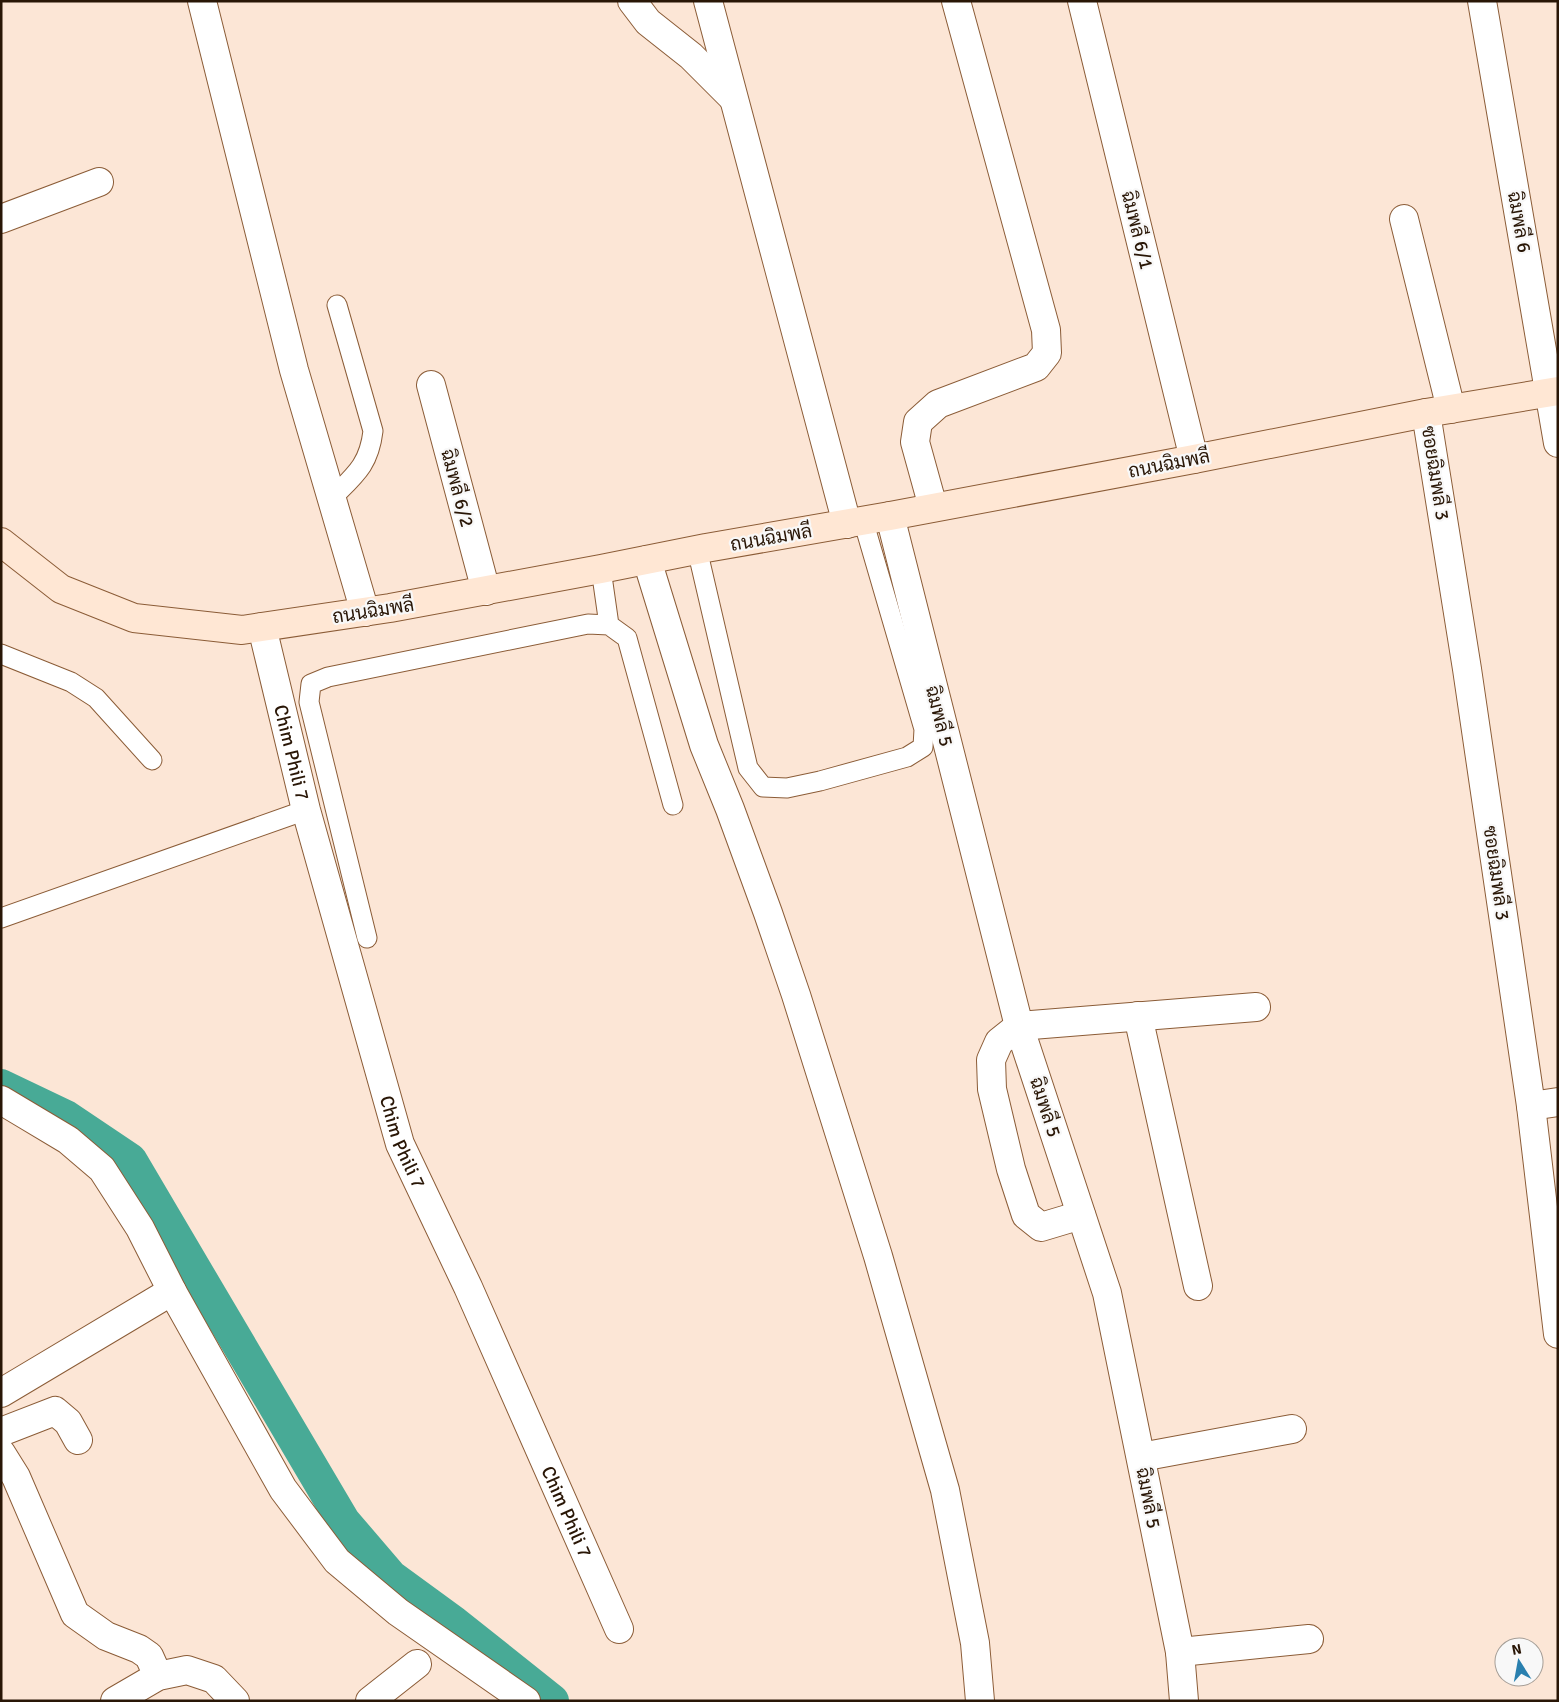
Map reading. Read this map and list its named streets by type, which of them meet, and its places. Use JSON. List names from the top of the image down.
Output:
{
  "streets": {
    "street": [
      "ฉิมพลี 6",
      "ฉิมพลี 6/1",
      "ถนนฉิมพลี",
      "ซอยฉิมพลี 3",
      "ฉิมพลี 6/2",
      "ฉิมพลี 5",
      "Chim Phili 7"
    ]
  },
  "crossings": [
    ["ฉิมพลี 6", "ถนนฉิมพลี"],
    ["ฉิมพลี 6/1", "ถนนฉิมพลี"],
    ["ถนนฉิมพลี", "ซอยฉิมพลี 3"],
    ["ถนนฉิมพลี", "ฉิมพลี 6/2"],
    ["ถนนฉิมพลี", "ฉิมพลี 5"],
    ["ถนนฉิมพลี", "Chim Phili 7"]
  ],
  "north": "top"
}
